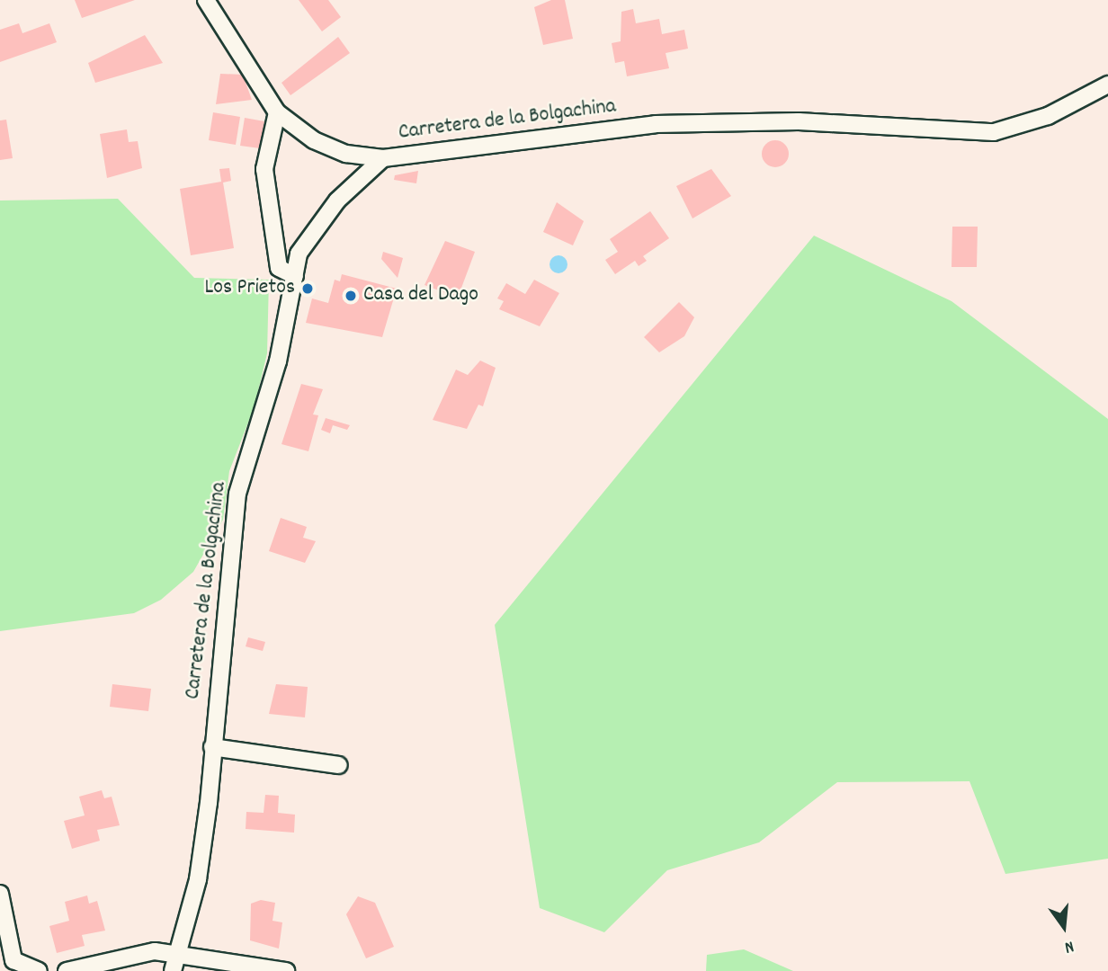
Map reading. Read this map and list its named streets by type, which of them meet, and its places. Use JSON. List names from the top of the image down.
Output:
{
  "streets": {
    "street": ["Carretera de la Bolgachina"]
  },
  "places": ["Los Prietos", "Casa del Dago"],
  "north": "bottom"
}
